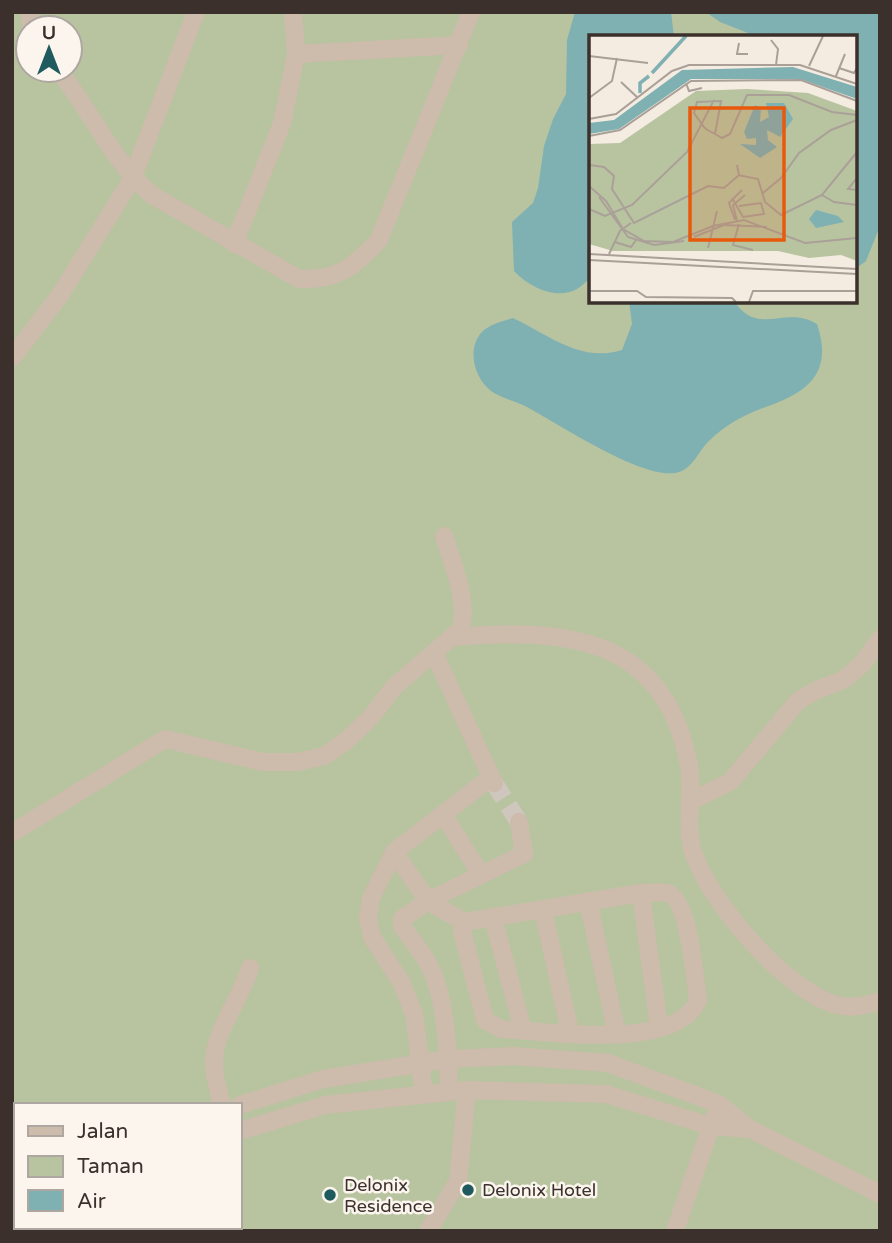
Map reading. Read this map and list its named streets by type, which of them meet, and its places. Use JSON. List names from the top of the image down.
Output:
{
  "places": ["Delonix Hotel", "Delonix Residence"],
  "legend": ["Jalan", "Taman", "Air"],
  "north": "top"
}
